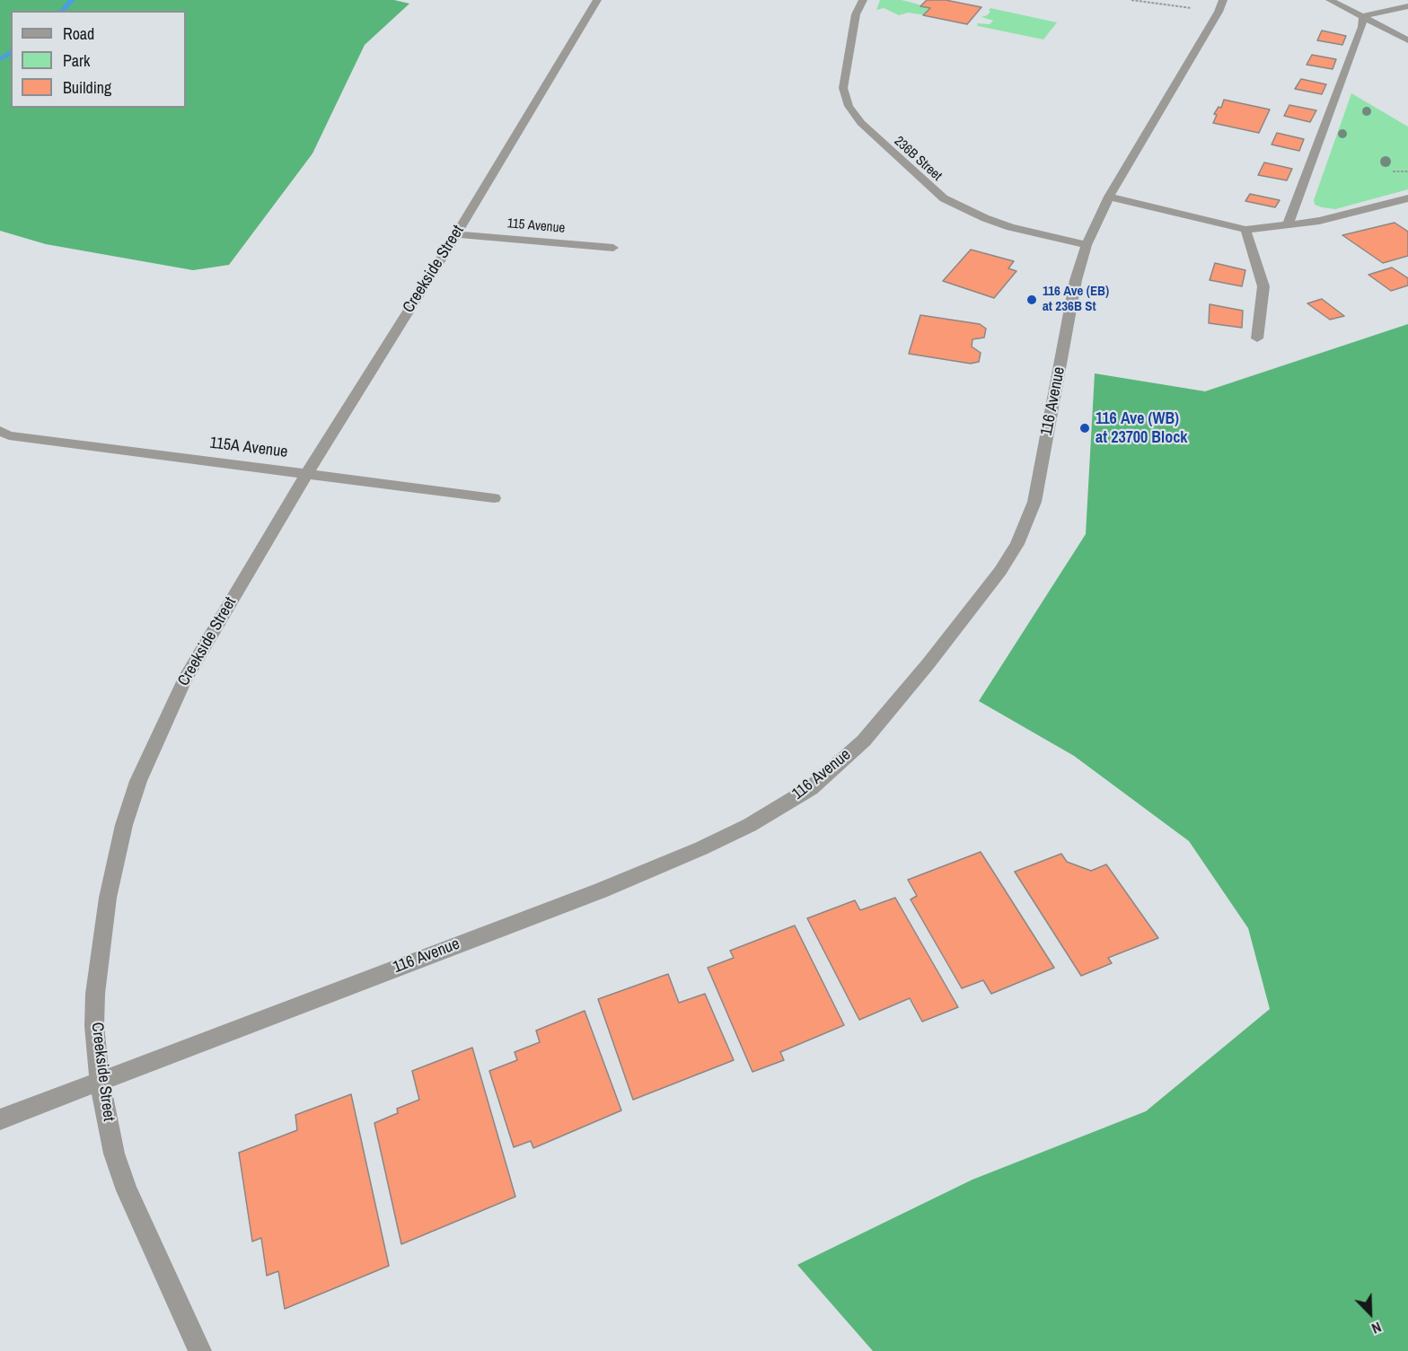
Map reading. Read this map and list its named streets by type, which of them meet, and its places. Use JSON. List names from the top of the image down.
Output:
{
  "streets": {
    "street": [
      "236B Street",
      "115 Avenue",
      "Creekside Street",
      "116 Avenue",
      "115A Avenue"
    ]
  },
  "crossings": [
    ["236B Street", "116 Avenue"],
    ["115 Avenue", "Creekside Street"],
    ["Creekside Street", "116 Avenue"],
    ["Creekside Street", "115A Avenue"]
  ],
  "places": ["116 Ave (EB) at 236B St", "116 Ave (WB) at 23700 Block"],
  "legend": ["Road", "Park", "Building"],
  "north": "bottom right"
}
